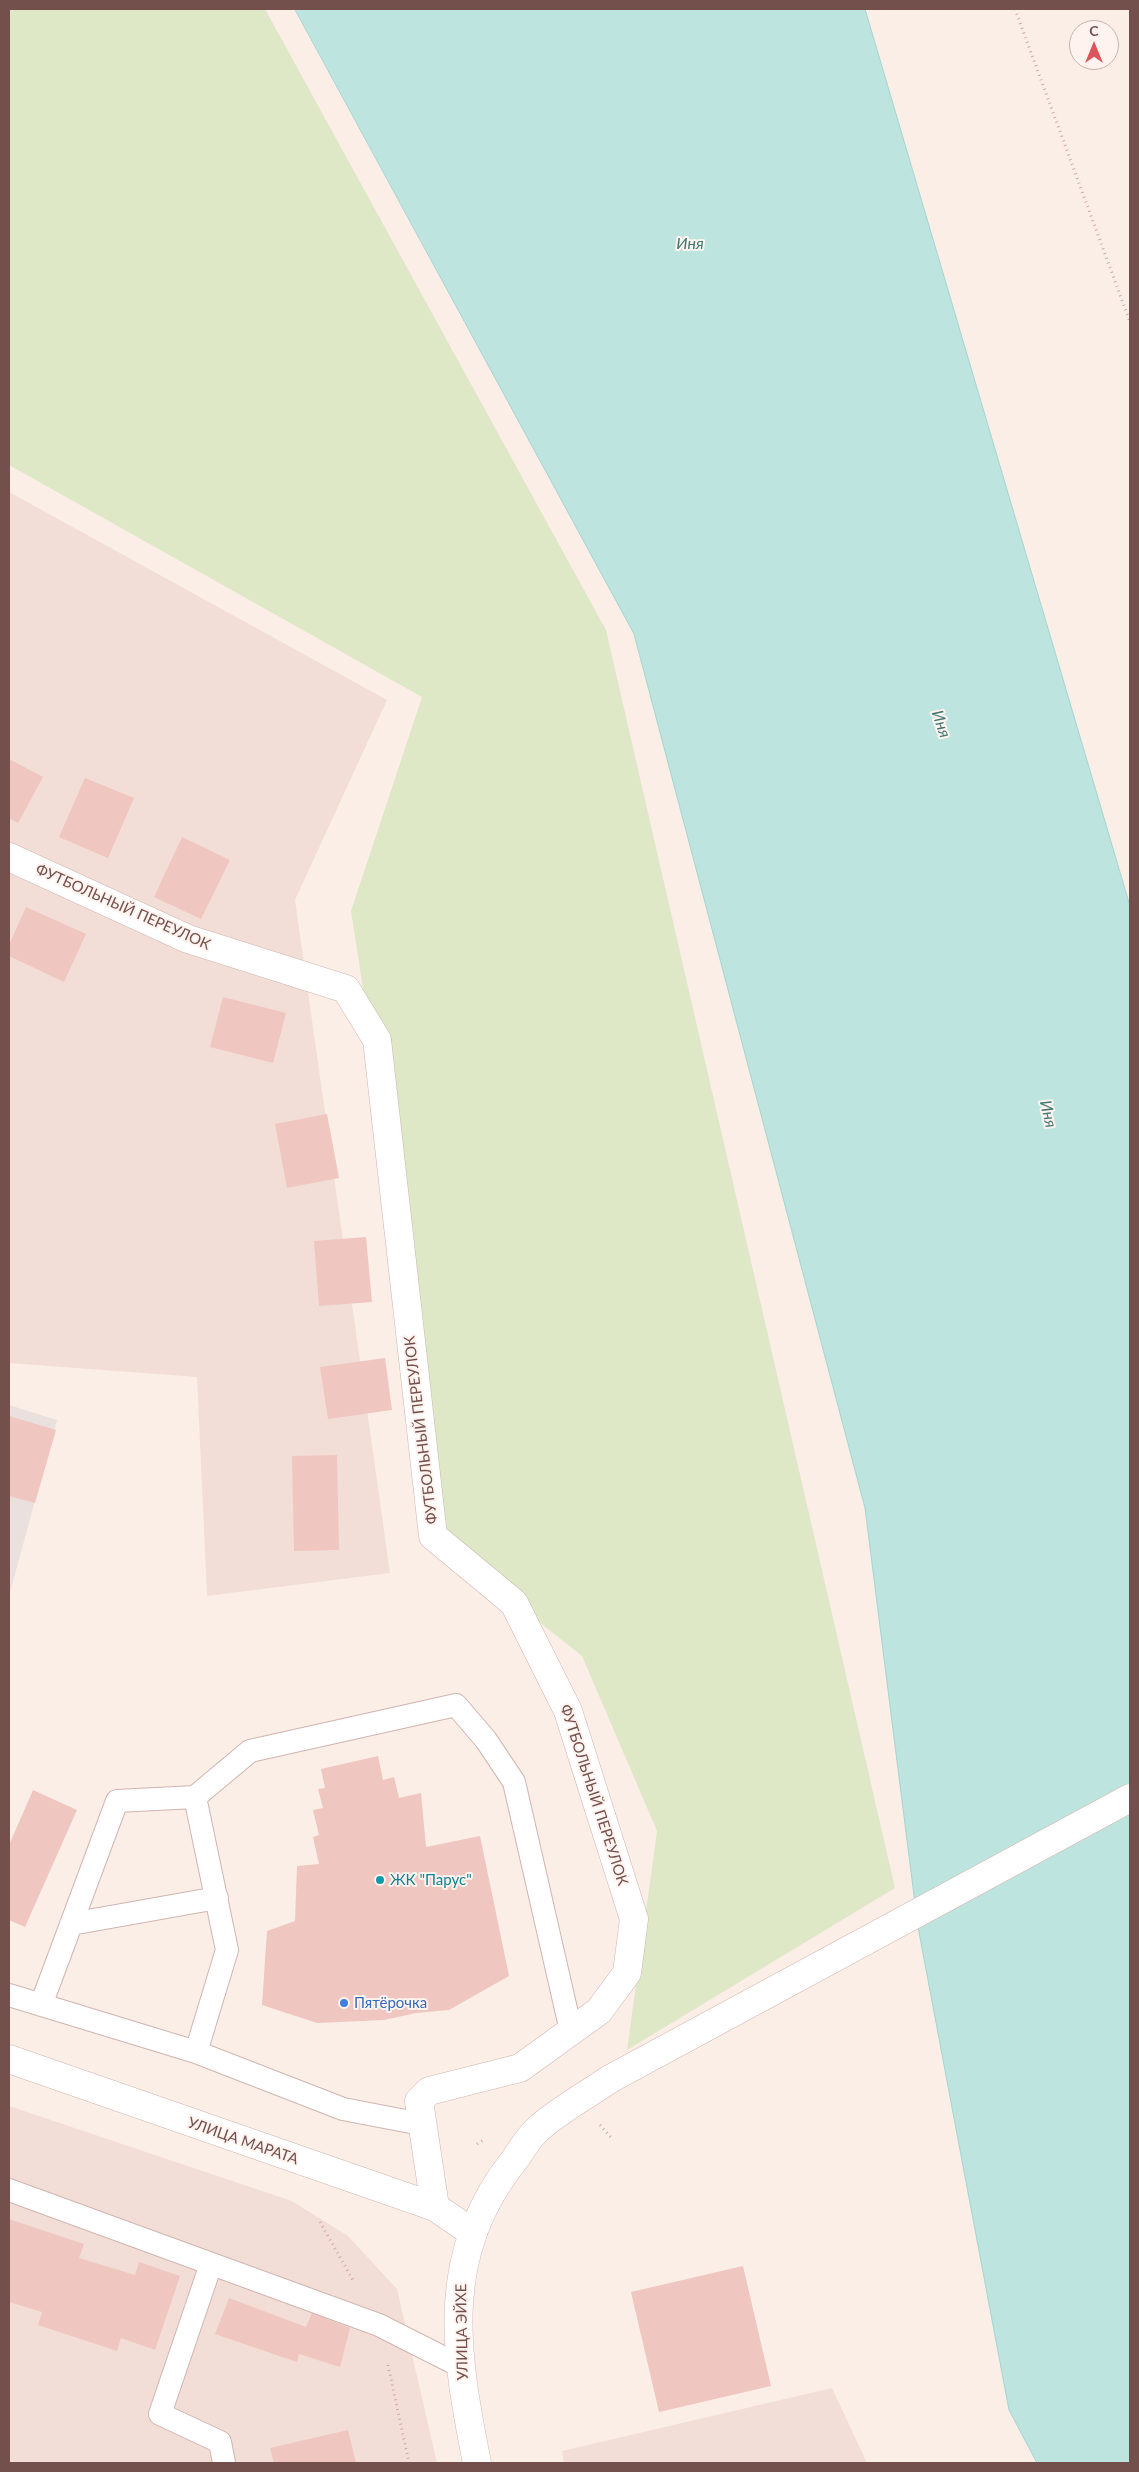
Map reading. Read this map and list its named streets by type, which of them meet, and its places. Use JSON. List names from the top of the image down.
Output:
{
  "streets": {
    "street": ["ФУТБОЛЬНЫЙ ПЕРЕУЛОК", "УЛИЦА МАРАТА", "УЛИЦА ЭЙХЕ"]
  },
  "crossings": [
    ["ФУТБОЛЬНЫЙ ПЕРЕУЛОК", "УЛИЦА МАРАТА"],
    ["УЛИЦА МАРАТА", "УЛИЦА ЭЙХЕ"]
  ],
  "water": ["Иня"],
  "places": ["ЖК \"Парус\"", "Пятёрочка"],
  "north": "top"
}
